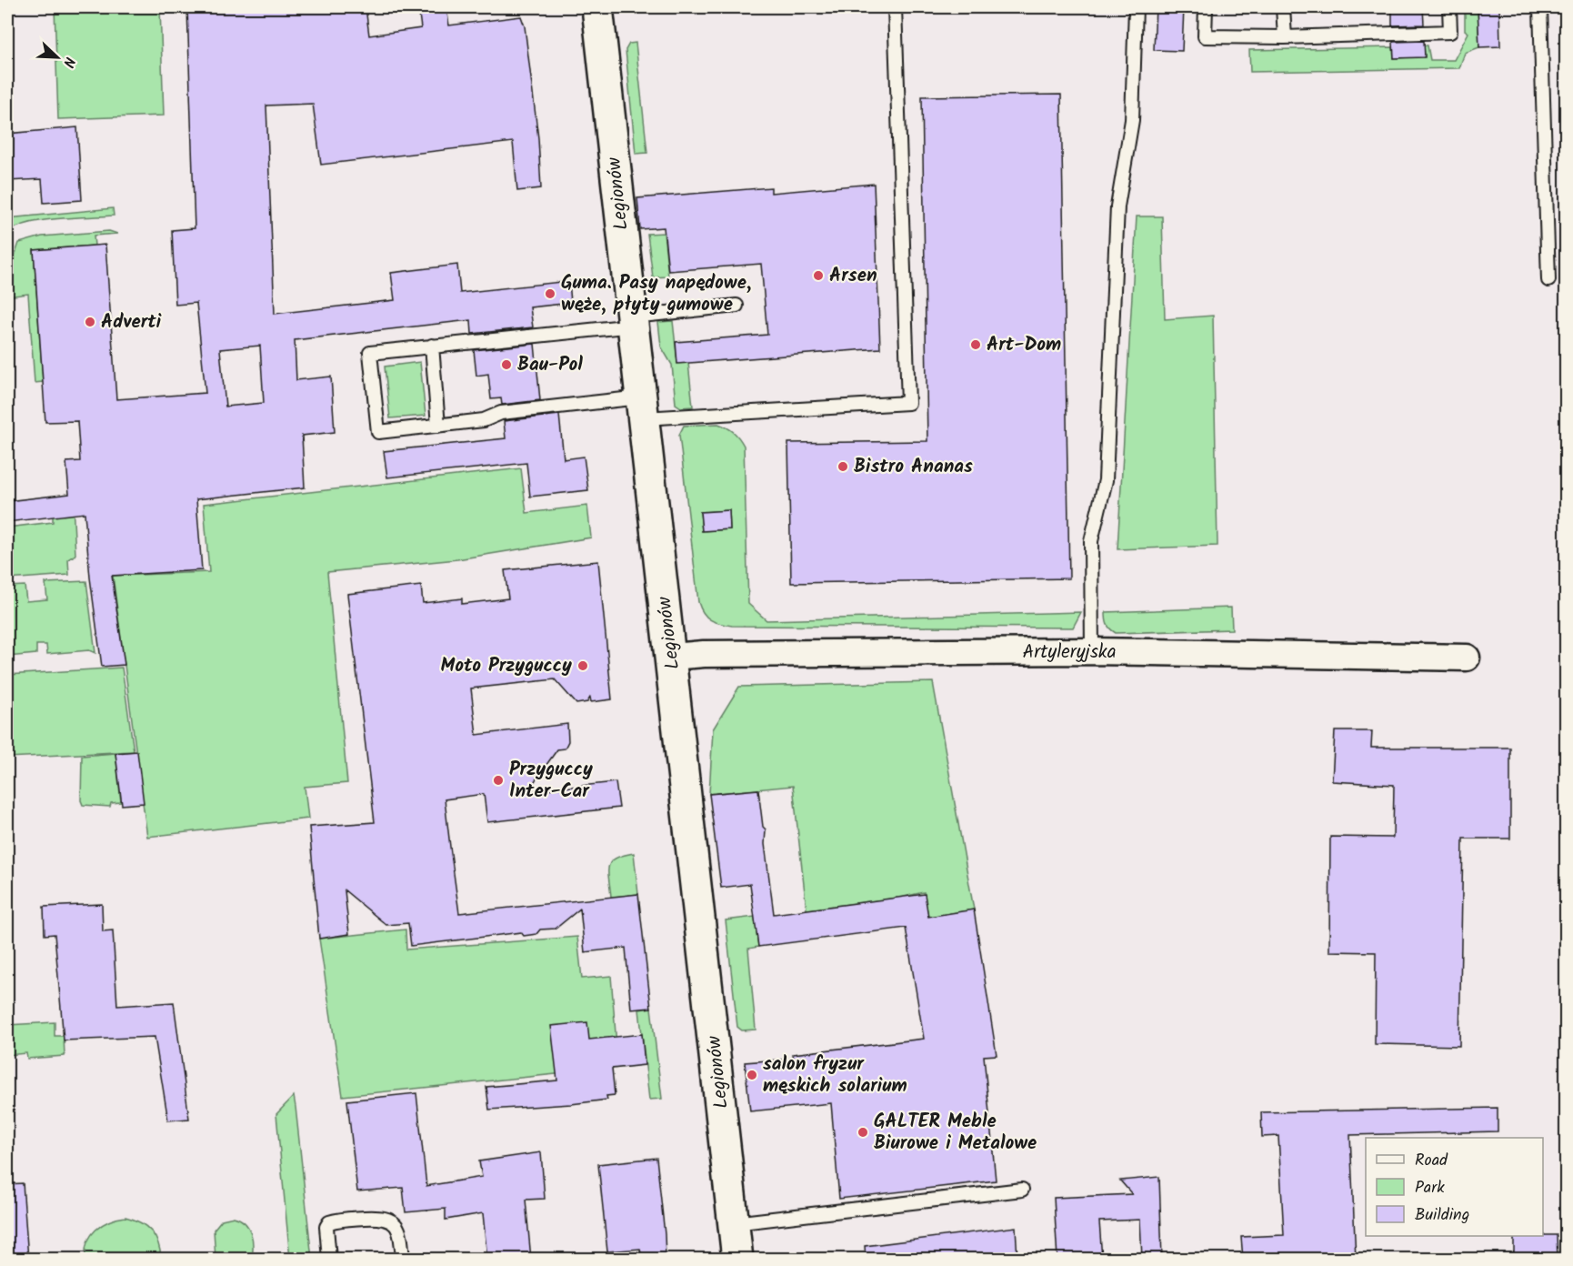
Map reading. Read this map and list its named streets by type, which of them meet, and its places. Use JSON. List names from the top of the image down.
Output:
{
  "streets": {
    "street": ["Legionów", "Artyleryjska"]
  },
  "crossings": [
    ["Legionów", "Artyleryjska"]
  ],
  "places": [
    "Arsen",
    "Guma. Pasy napędowe, węże, płyty gumowe",
    "Adverti",
    "Art-Dom",
    "Bau-Pol",
    "Bistro Ananas",
    "Moto Przyguccy",
    "Przyguccy Inter-Car",
    "salon fryzur męskich solarium",
    "GALTER Meble Biurowe i Metalowe"
  ],
  "legend": ["Road", "Park", "Building"],
  "north": "bottom right"
}
